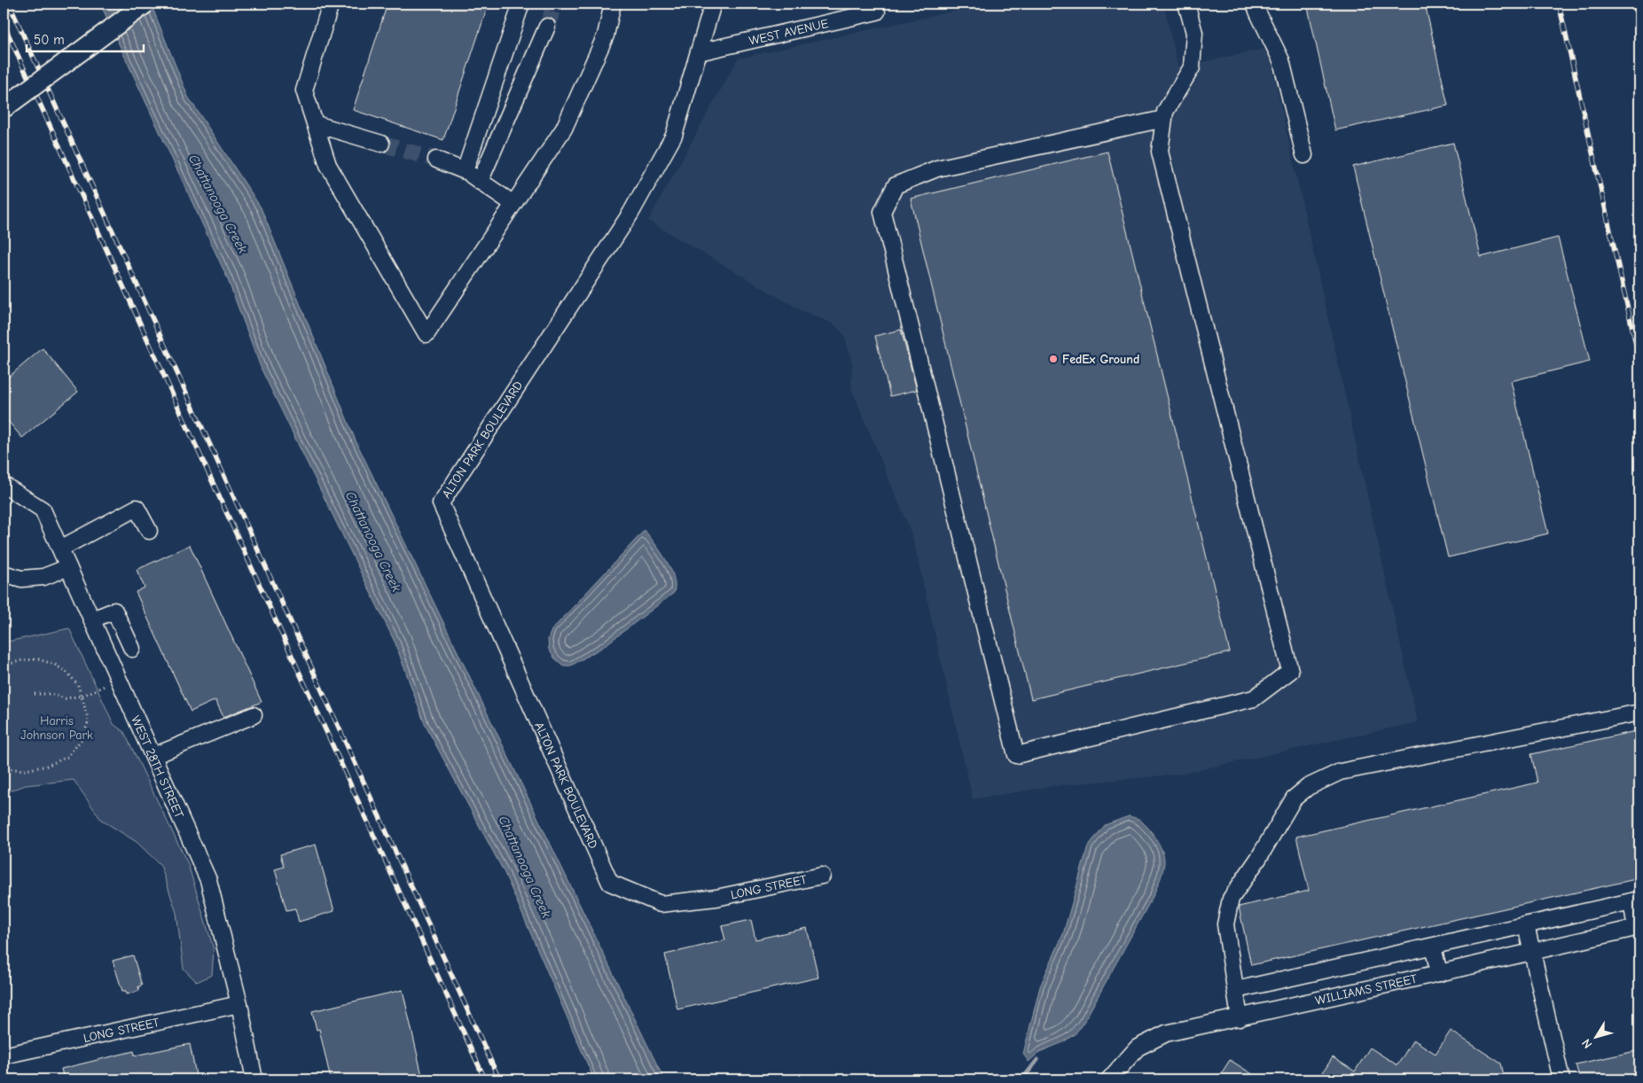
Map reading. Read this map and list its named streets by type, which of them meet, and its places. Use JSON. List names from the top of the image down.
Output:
{
  "streets": {
    "street": [
      "WEST AVENUE",
      "ALTON PARK BOULEVARD",
      "WEST 28TH STREET",
      "LONG STREET",
      "WILLIAMS STREET"
    ]
  },
  "crossings": [
    ["WEST AVENUE", "ALTON PARK BOULEVARD"],
    ["ALTON PARK BOULEVARD", "LONG STREET"],
    ["WEST 28TH STREET", "LONG STREET"]
  ],
  "water": ["Chattanooga Creek"],
  "parks": ["Harris Johnson Park"],
  "places": ["FedEx Ground"],
  "scale_bar": "50 m",
  "north": "bottom left"
}
